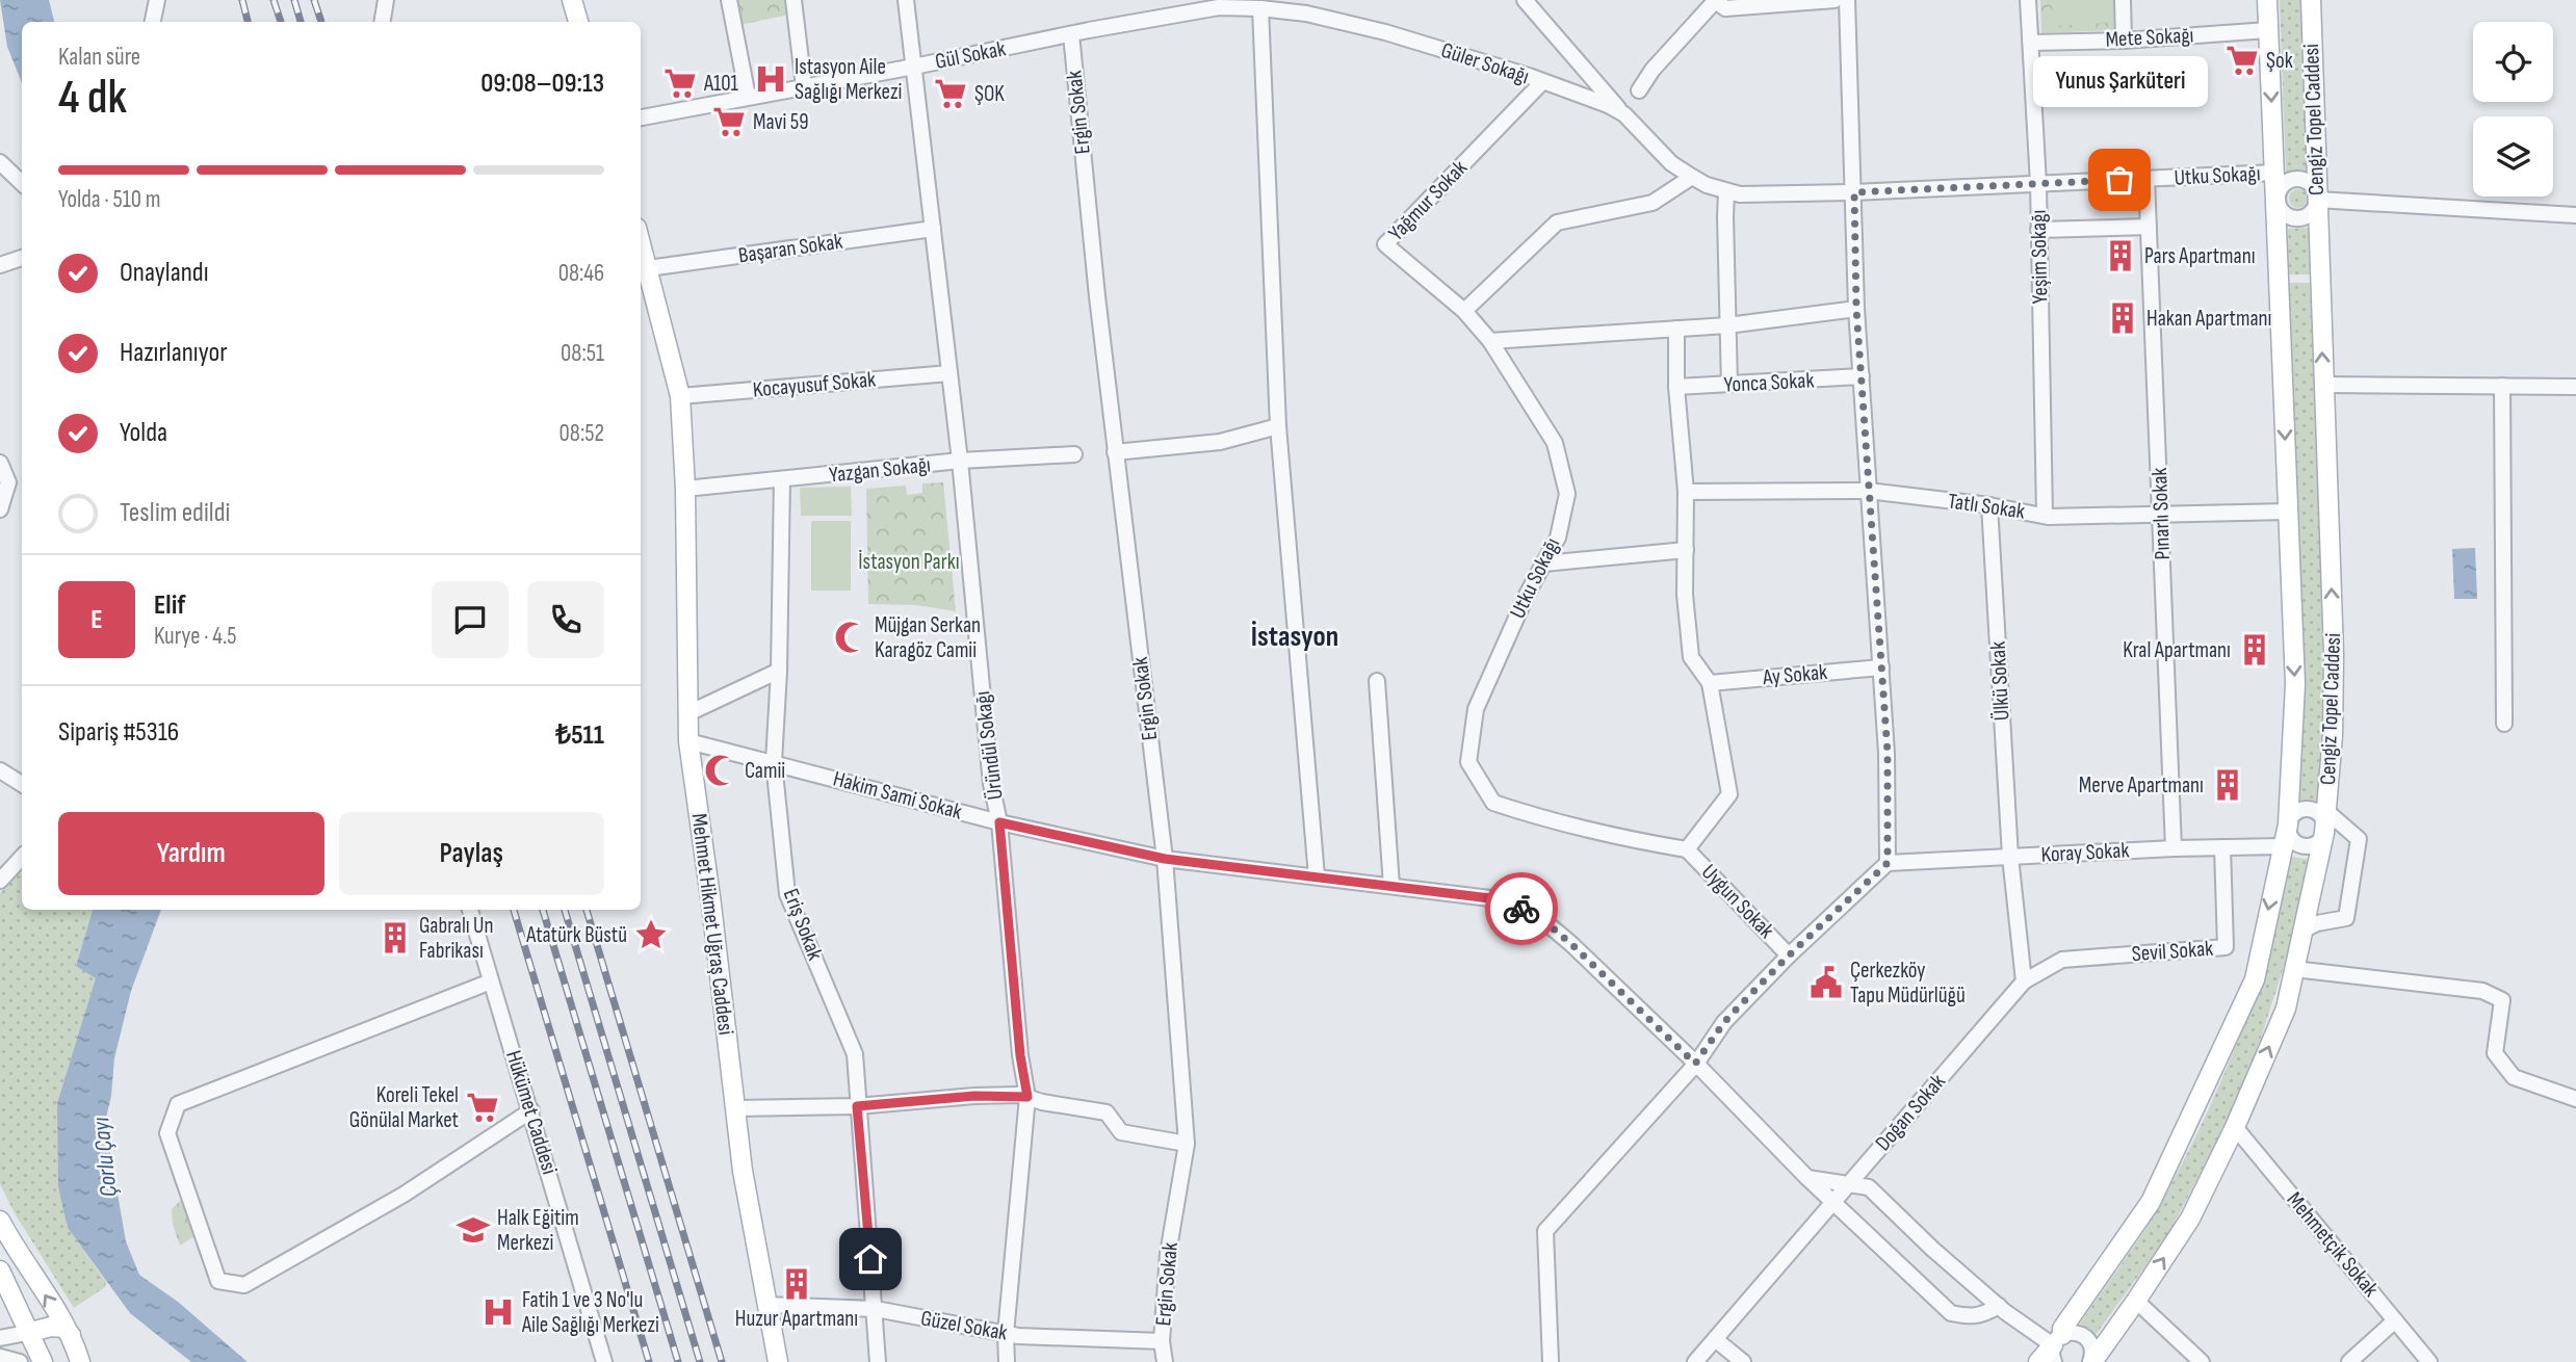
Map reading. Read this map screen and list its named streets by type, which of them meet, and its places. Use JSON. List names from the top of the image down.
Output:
{
  "streets": {
    "main road": ["Cengiz Topel Caddesi", "Mehmet Hikmet Uğraş Caddesi"],
    "street": [
      "Mete Sokağı",
      "Gül Sokak",
      "Güler Sokağı",
      "Ergin Sokak",
      "Utku Sokağı",
      "Yağmur Sokak",
      "Başaran Sokak",
      "Yeşim Sokağı",
      "Yonca Sokak",
      "Kocayusuf Sokak",
      "Yazgan Sokağı",
      "Tatlı Sokak",
      "Pınarlı Sokak",
      "Ay Sokak",
      "Ülkü Sokak",
      "Üründül Sokağı",
      "Hakim Sami Sokak",
      "Koray Sokak",
      "Uygun Sokak",
      "Eriş Sokak",
      "Sevil Sokak",
      "Hükümet Caddesi",
      "Doğan Sokak",
      "Mehmetçik Sokak",
      "Güzel Sokak"
    ]
  },
  "crossings": [
    ["Mete Sokağı", "Cengiz Topel Caddesi"],
    ["Mete Sokağı", "Yeşim Sokağı"],
    ["Gül Sokak", "Güler Sokağı"],
    ["Gül Sokak", "Ergin Sokak"],
    ["Gül Sokak", "Üründül Sokağı"],
    ["Güler Sokağı", "Utku Sokağı"],
    ["Güler Sokağı", "Yağmur Sokak"],
    ["Ergin Sokak", "Hakim Sami Sokak"],
    ["Ergin Sokak", "Güzel Sokak"],
    ["Cengiz Topel Caddesi", "Utku Sokağı"],
    ["Cengiz Topel Caddesi", "Tatlı Sokak"],
    ["Cengiz Topel Caddesi", "Koray Sokak"],
    ["Cengiz Topel Caddesi", "Mehmetçik Sokak"],
    ["Utku Sokağı", "Yağmur Sokak"],
    ["Utku Sokağı", "Yeşim Sokağı"],
    ["Utku Sokağı", "Pınarlı Sokak"],
    ["Utku Sokağı", "Uygun Sokak"],
    ["Başaran Sokak", "Üründül Sokağı"],
    ["Başaran Sokak", "Mehmet Hikmet Uğraş Caddesi"],
    ["Yeşim Sokağı", "Tatlı Sokak"],
    ["Kocayusuf Sokak", "Üründül Sokağı"],
    ["Kocayusuf Sokak", "Mehmet Hikmet Uğraş Caddesi"],
    ["Yazgan Sokağı", "Üründül Sokağı"],
    ["Yazgan Sokağı", "Mehmet Hikmet Uğraş Caddesi"],
    ["Yazgan Sokağı", "Eriş Sokak"],
    ["Tatlı Sokak", "Pınarlı Sokak"],
    ["Tatlı Sokak", "Ülkü Sokak"],
    ["Pınarlı Sokak", "Koray Sokak"],
    ["Ülkü Sokak", "Koray Sokak"],
    ["Üründül Sokağı", "Hakim Sami Sokak"],
    ["Üründül Sokağı", "Güzel Sokak"],
    ["Hakim Sami Sokak", "Mehmet Hikmet Uğraş Caddesi"],
    ["Hakim Sami Sokak", "Eriş Sokak"],
    ["Hakim Sami Sokak", "Doğan Sokak"],
    ["Koray Sokak", "Sevil Sokak"],
    ["Mehmet Hikmet Uğraş Caddesi", "Güzel Sokak"],
    ["Eriş Sokak", "Güzel Sokak"],
    ["Sevil Sokak", "Doğan Sokak"]
  ],
  "districts": ["İstasyon"],
  "water": ["Çorlu Çayı"],
  "parks": ["İstasyon Parkı"],
  "places": {
    "supermarket": [
      "Şok",
      "A101",
      "ŞOK",
      "Mavi 59",
      "Koreli Tekel Gönülal Market"
    ],
    "hospital": ["Istasyon Aile Sağlığı Merkezi", "Fatih 1 ve 3 No'lu Aile Sağlığı Merkezi"],
    "other": ["Yunus Şarküteri"],
    "building": [
      "Pars Apartmanı",
      "Hakan Apartmanı",
      "Kral Apartmanı",
      "Merve Apartmanı",
      "Gabralı Un Fabrikası",
      "Huzur Apartmanı"
    ],
    "mosque": ["Müjgan Serkan Karagöz Camii", "Camii"],
    "place": ["Atatürk Büstü"],
    "public building": ["Çerkezköy Tapu Müdürlüğü"],
    "school or university": ["Halk Eğitim Merkezi"]
  },
  "page": {
    "heading": ["4 dk", "Kalan süre", "09:08–09:13"],
    "panel": [
      "Elif",
      "Kurye · 4.5",
      "Sipariş #5316",
      "₺511"
    ],
    "bubble": "Yunus Şarküteri",
    "bar": "Yolda · 510 m",
    "list": [
      ["Onaylandı", "08:46"],
      ["Hazırlanıyor", "08:51"],
      ["Yolda", "08:52"],
      "Teslim edildi"
    ],
    "round": "E",
    "buttons": ["Yardım", "Paylaş"]
  }
}
